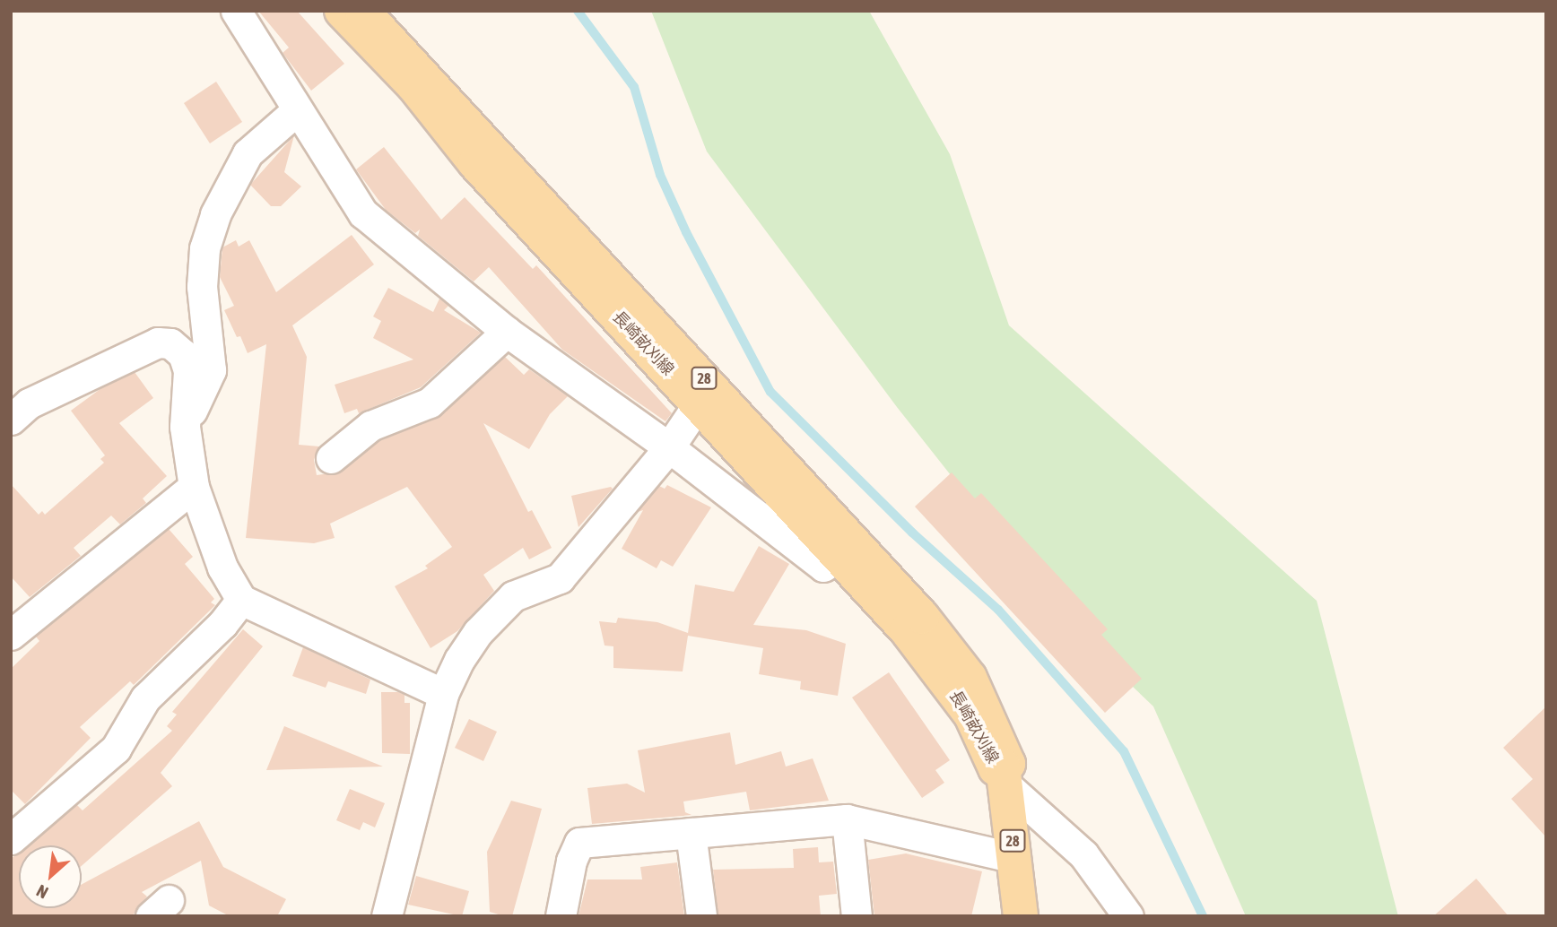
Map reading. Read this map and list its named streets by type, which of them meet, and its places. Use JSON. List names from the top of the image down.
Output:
{
  "streets": {
    "main road": ["長崎畝刈線", "28"]
  },
  "north": "bottom left"
}
